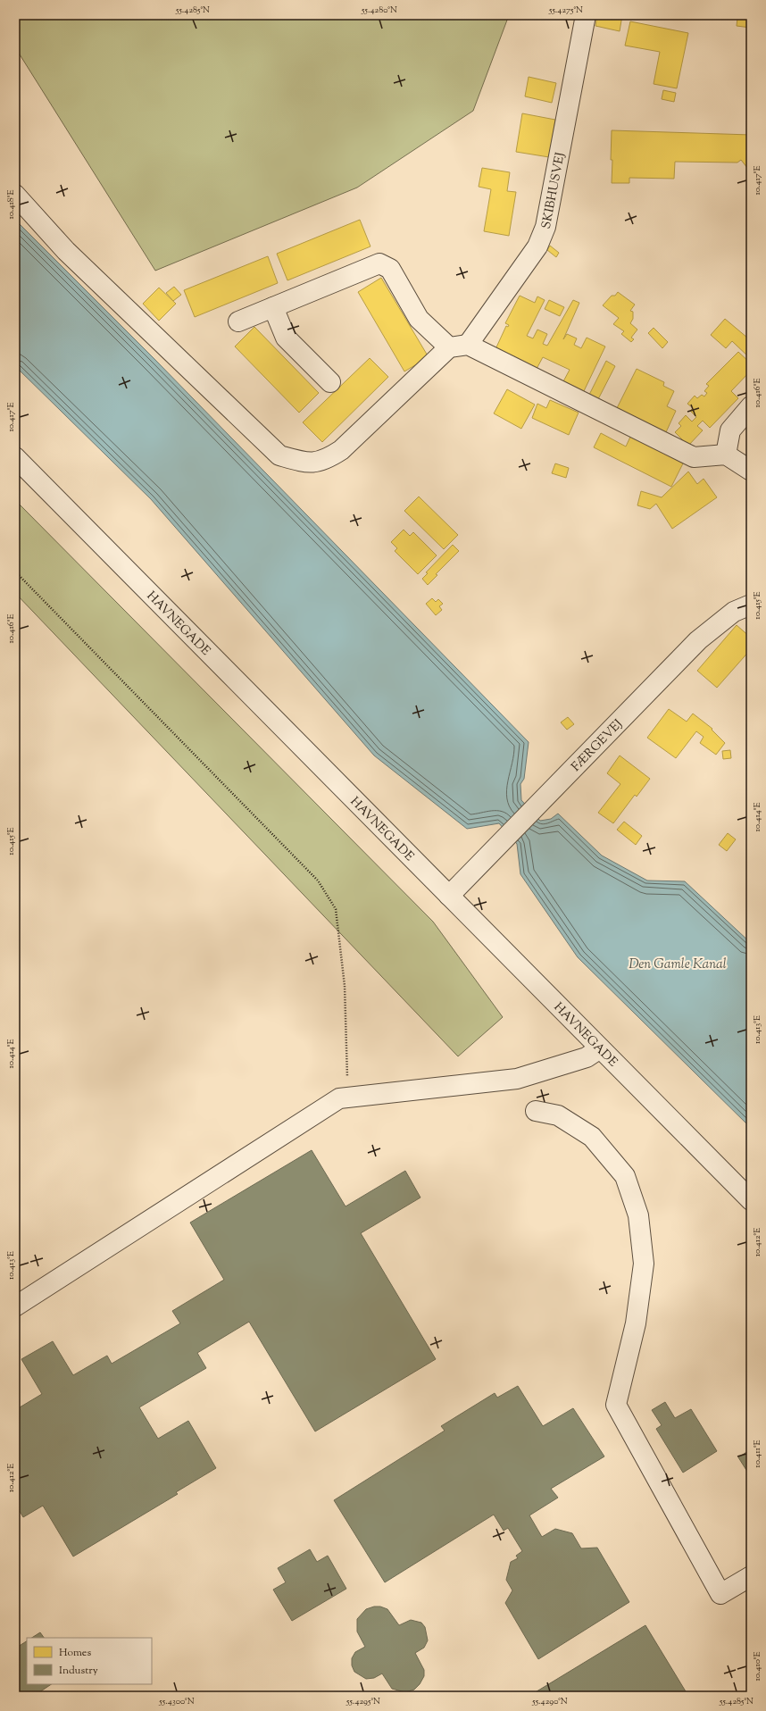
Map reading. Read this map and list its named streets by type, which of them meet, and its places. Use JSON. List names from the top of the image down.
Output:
{
  "streets": {
    "street": ["SKIBHUSVEJ", "HAVNEGADE", "FÆRGEVEJ"]
  },
  "crossings": [
    ["HAVNEGADE", "FÆRGEVEJ"]
  ],
  "water": ["Den Gamle Kanal"],
  "legend": ["Homes", "Industry"],
  "coordinates": [
    "55.4285°N",
    "55.4280°N",
    "55.4275°N",
    "10.417°E",
    "10.418°E",
    "10.416°E",
    "10.415°E",
    "10.414°E",
    "10.413°E",
    "10.412°E",
    "10.411°E",
    "10.410°E",
    "55.4300°N",
    "55.4295°N",
    "55.4290°N"
  ]
}
